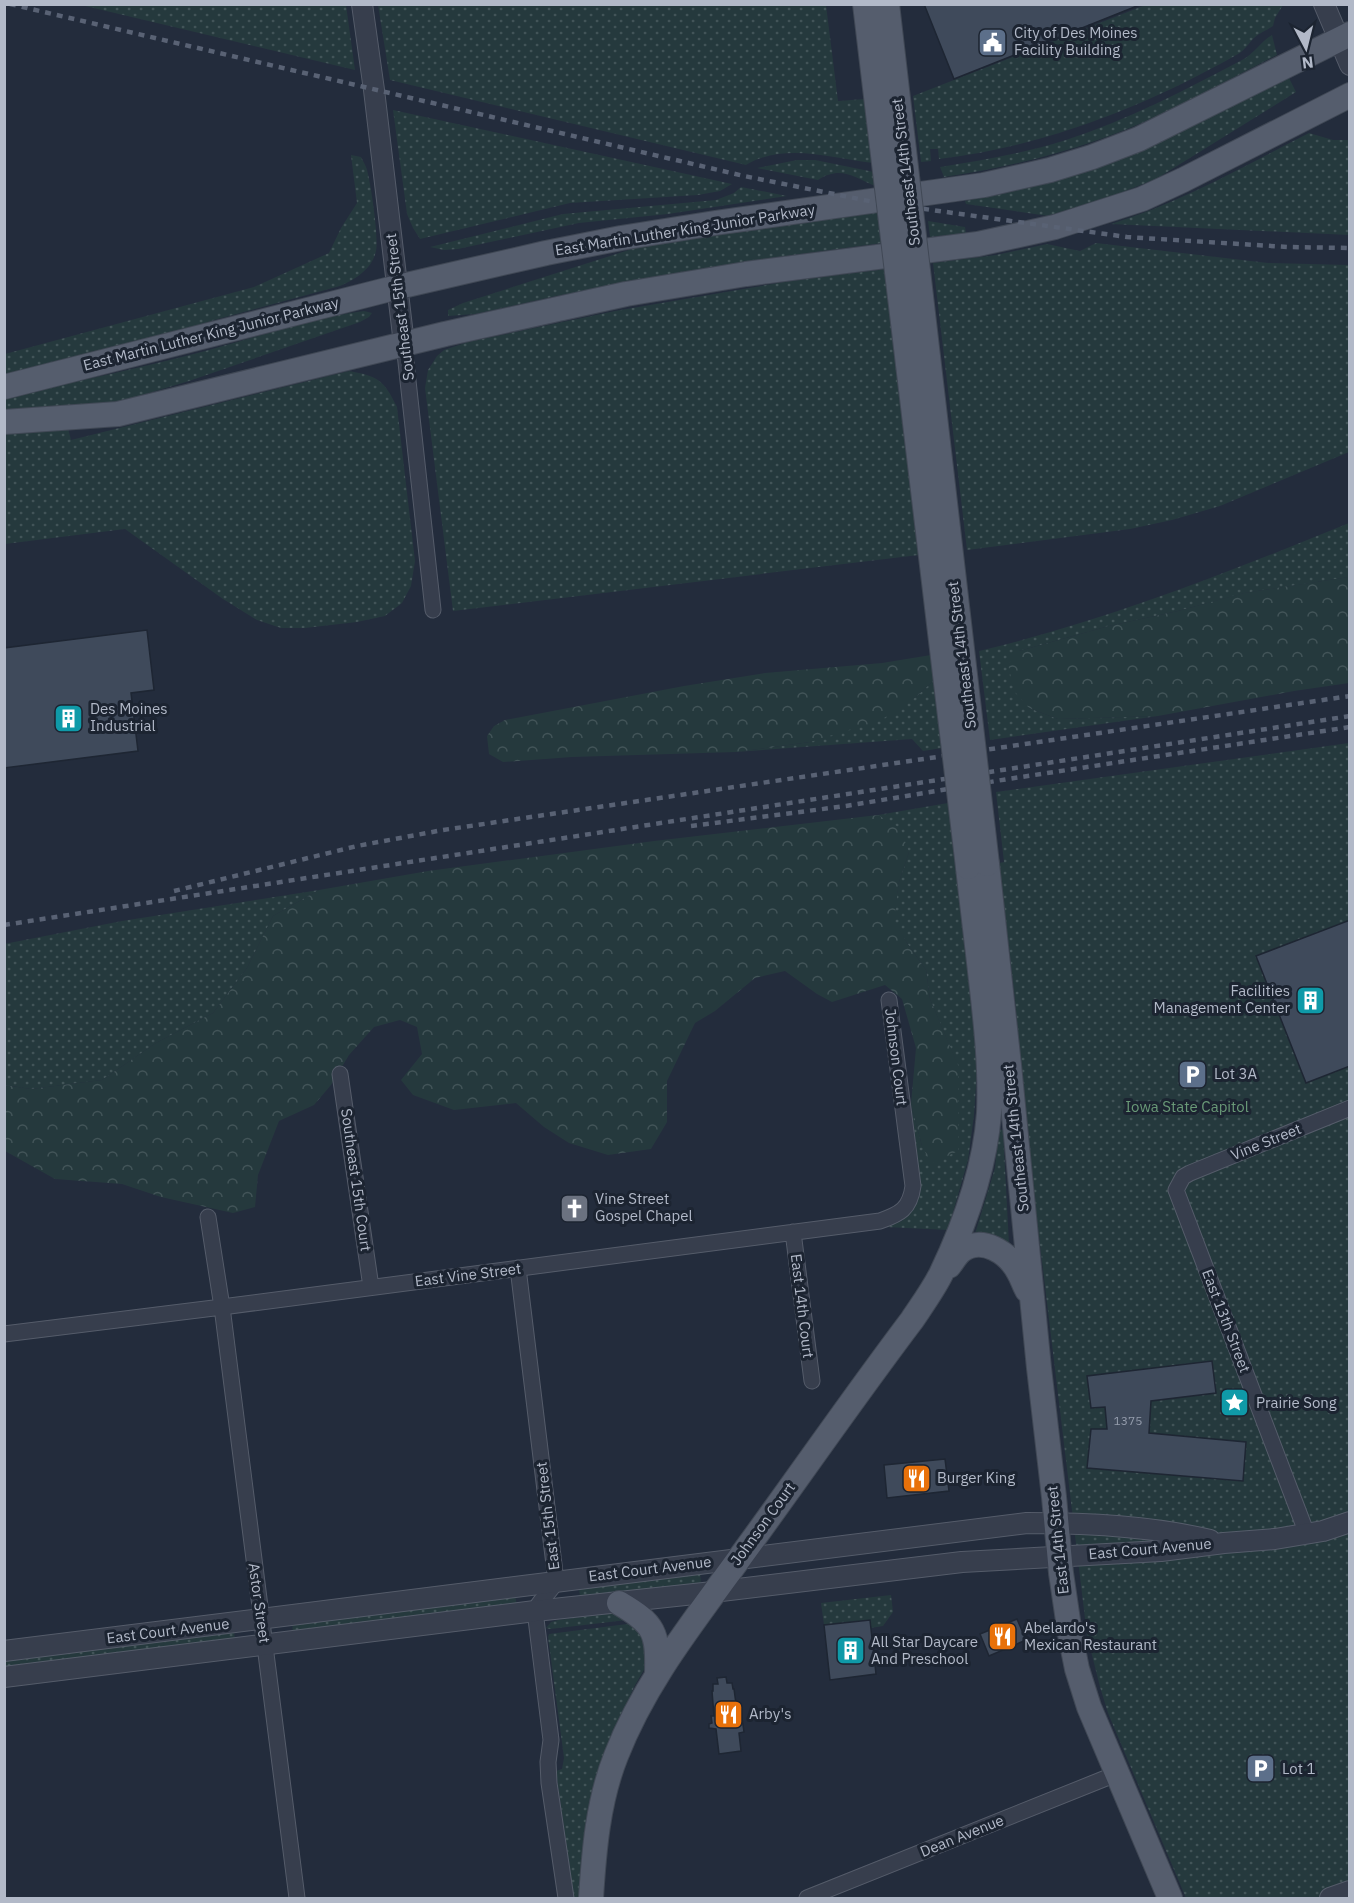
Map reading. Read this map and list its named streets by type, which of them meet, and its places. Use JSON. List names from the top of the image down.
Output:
{
  "streets": {
    "main road": [
      "Southeast 14th Street",
      "East Martin Luther King Junior Parkway",
      "Johnson Court",
      "East 14th Street"
    ],
    "street": [
      "Southeast 15th Street",
      "Vine Street",
      "Southeast 15th Court",
      "East Vine Street",
      "East 14th Court",
      "East 13th Street",
      "East 15th Street",
      "East Court Avenue",
      "Astor Street",
      "Dean Avenue"
    ]
  },
  "crossings": [
    ["Southeast 14th Street", "Johnson Court"],
    ["Southeast 14th Street", "East 14th Street"],
    ["East Martin Luther King Junior Parkway", "Southeast 15th Street"],
    ["Johnson Court", "East Vine Street"],
    ["Johnson Court", "East Court Avenue"],
    ["Vine Street", "East 13th Street"],
    ["Southeast 15th Court", "East Vine Street"],
    ["East Vine Street", "East 14th Court"],
    ["East Vine Street", "East 15th Street"],
    ["East Vine Street", "Astor Street"],
    ["East 13th Street", "East Court Avenue"],
    ["East 15th Street", "East Court Avenue"],
    ["East 14th Street", "East Court Avenue"],
    ["East 14th Street", "Dean Avenue"],
    ["East Court Avenue", "Astor Street"]
  ],
  "parks": ["Iowa State Capitol"],
  "places": {
    "public building": ["City of Des Moines Facility Building"],
    "building": ["Des Moines Industrial", "Facilities Management Center", "All Star Daycare And Preschool"],
    "parking": ["Lot 3A", "Lot 1"],
    "church": ["Vine Street Gospel Chapel"],
    "place": ["Prairie Song"],
    "restaurant": ["Burger King", "Abelardo's Mexican Restaurant", "Arby's"]
  },
  "house_numbers": ["1375"],
  "north": "bottom"
}
